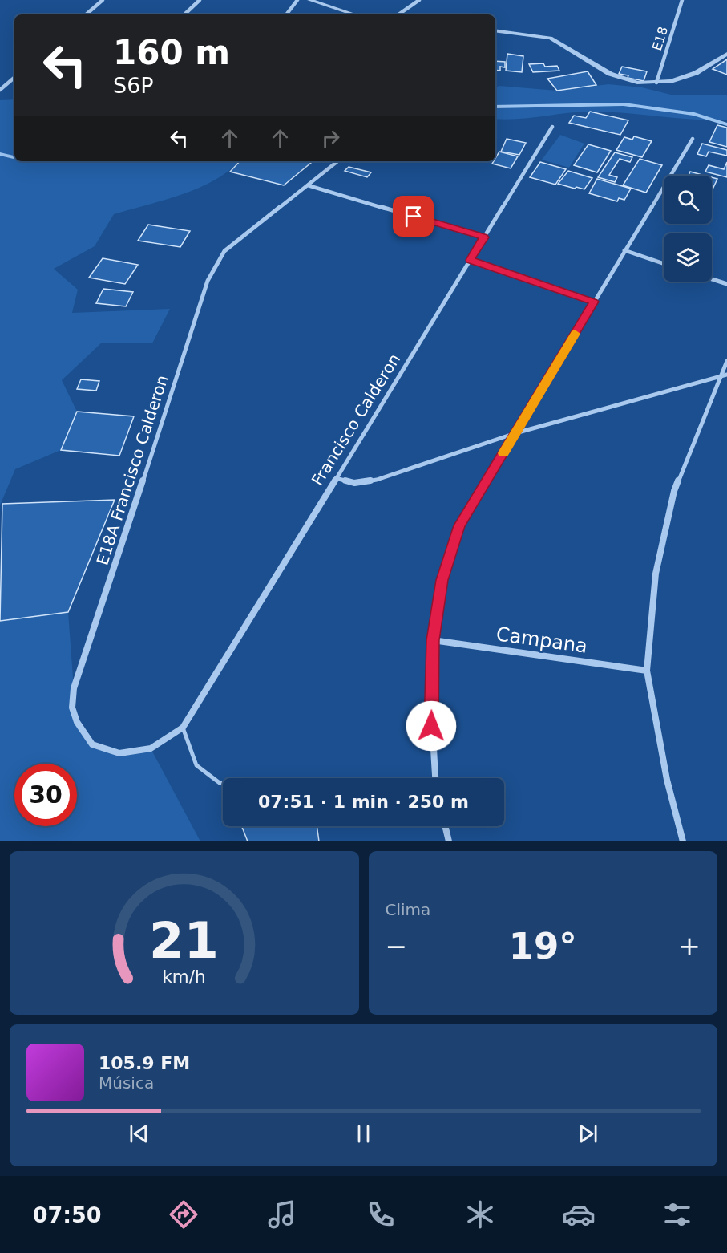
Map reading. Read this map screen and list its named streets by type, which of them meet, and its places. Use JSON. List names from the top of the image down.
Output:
{
  "streets": {
    "street": [
      "E18",
      "Francisco Calderon",
      "E18A Francisco Calderon",
      "Campana"
    ]
  },
  "crossings": [
    ["Francisco Calderon", "E18A Francisco Calderon"]
  ],
  "page": {
    "turn": ["160 m", "S6P"],
    "limit": "30",
    "trip": "07:51 · 1 min · 250 m",
    "tile": "Clima",
    "heat": ["−", "19°", "+"],
    "song": ["105.9 FM", "Música"],
    "tabs": "07:50",
    "gauge": ["21", "km/h"]
  }
}
